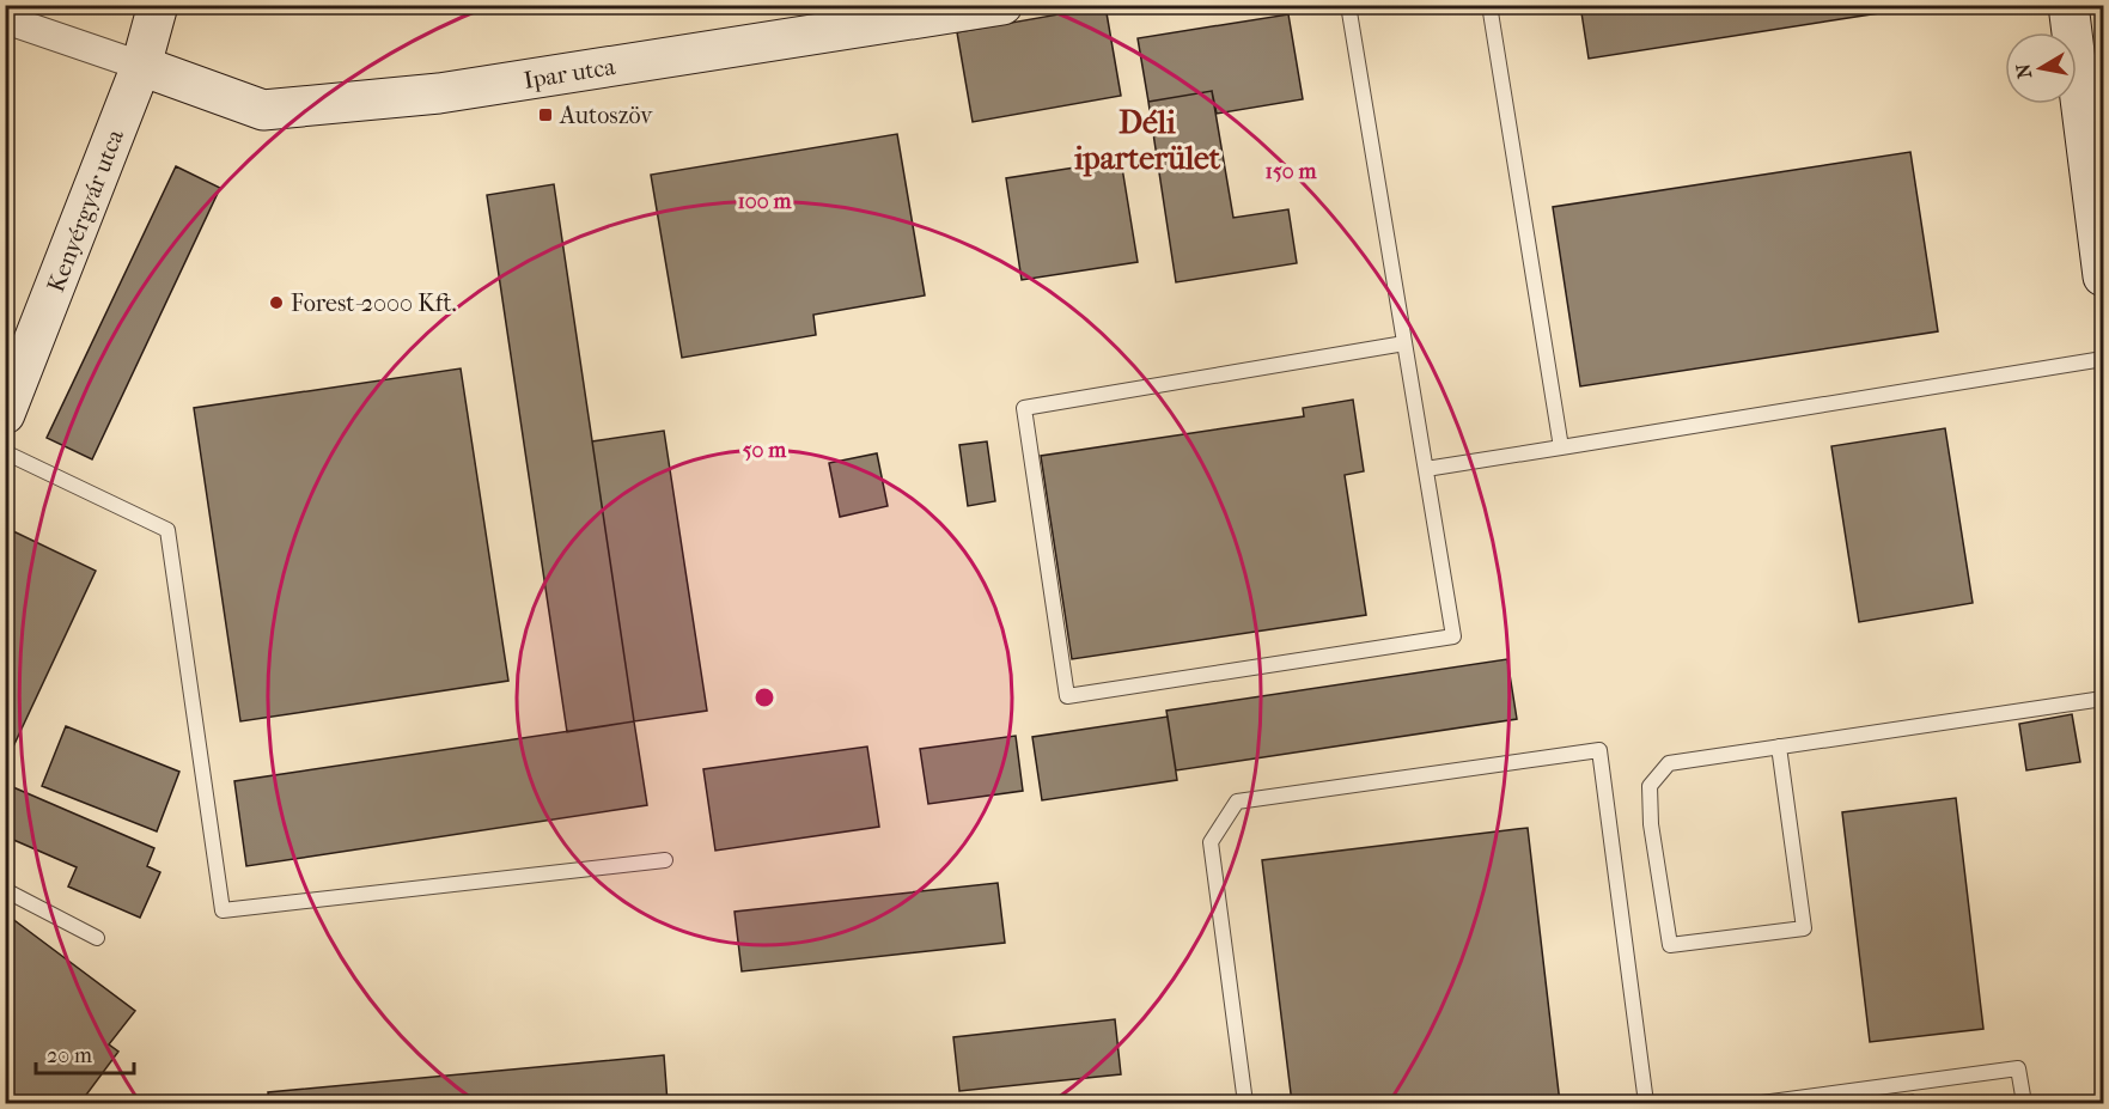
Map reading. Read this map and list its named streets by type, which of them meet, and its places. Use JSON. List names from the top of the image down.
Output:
{
  "streets": {
    "street": ["Ipar utca", "Kenyérgyár utca"]
  },
  "crossings": [
    ["Ipar utca", "Kenyérgyár utca"]
  ],
  "districts": ["Déli iparterület"],
  "places": {
    "transit": ["Autoszöv"],
    "other": ["Forest-2000 Kft."]
  },
  "scale_bar": "20 m",
  "north": "left",
  "rings": ["150 m", "100 m", "50 m"]
}
